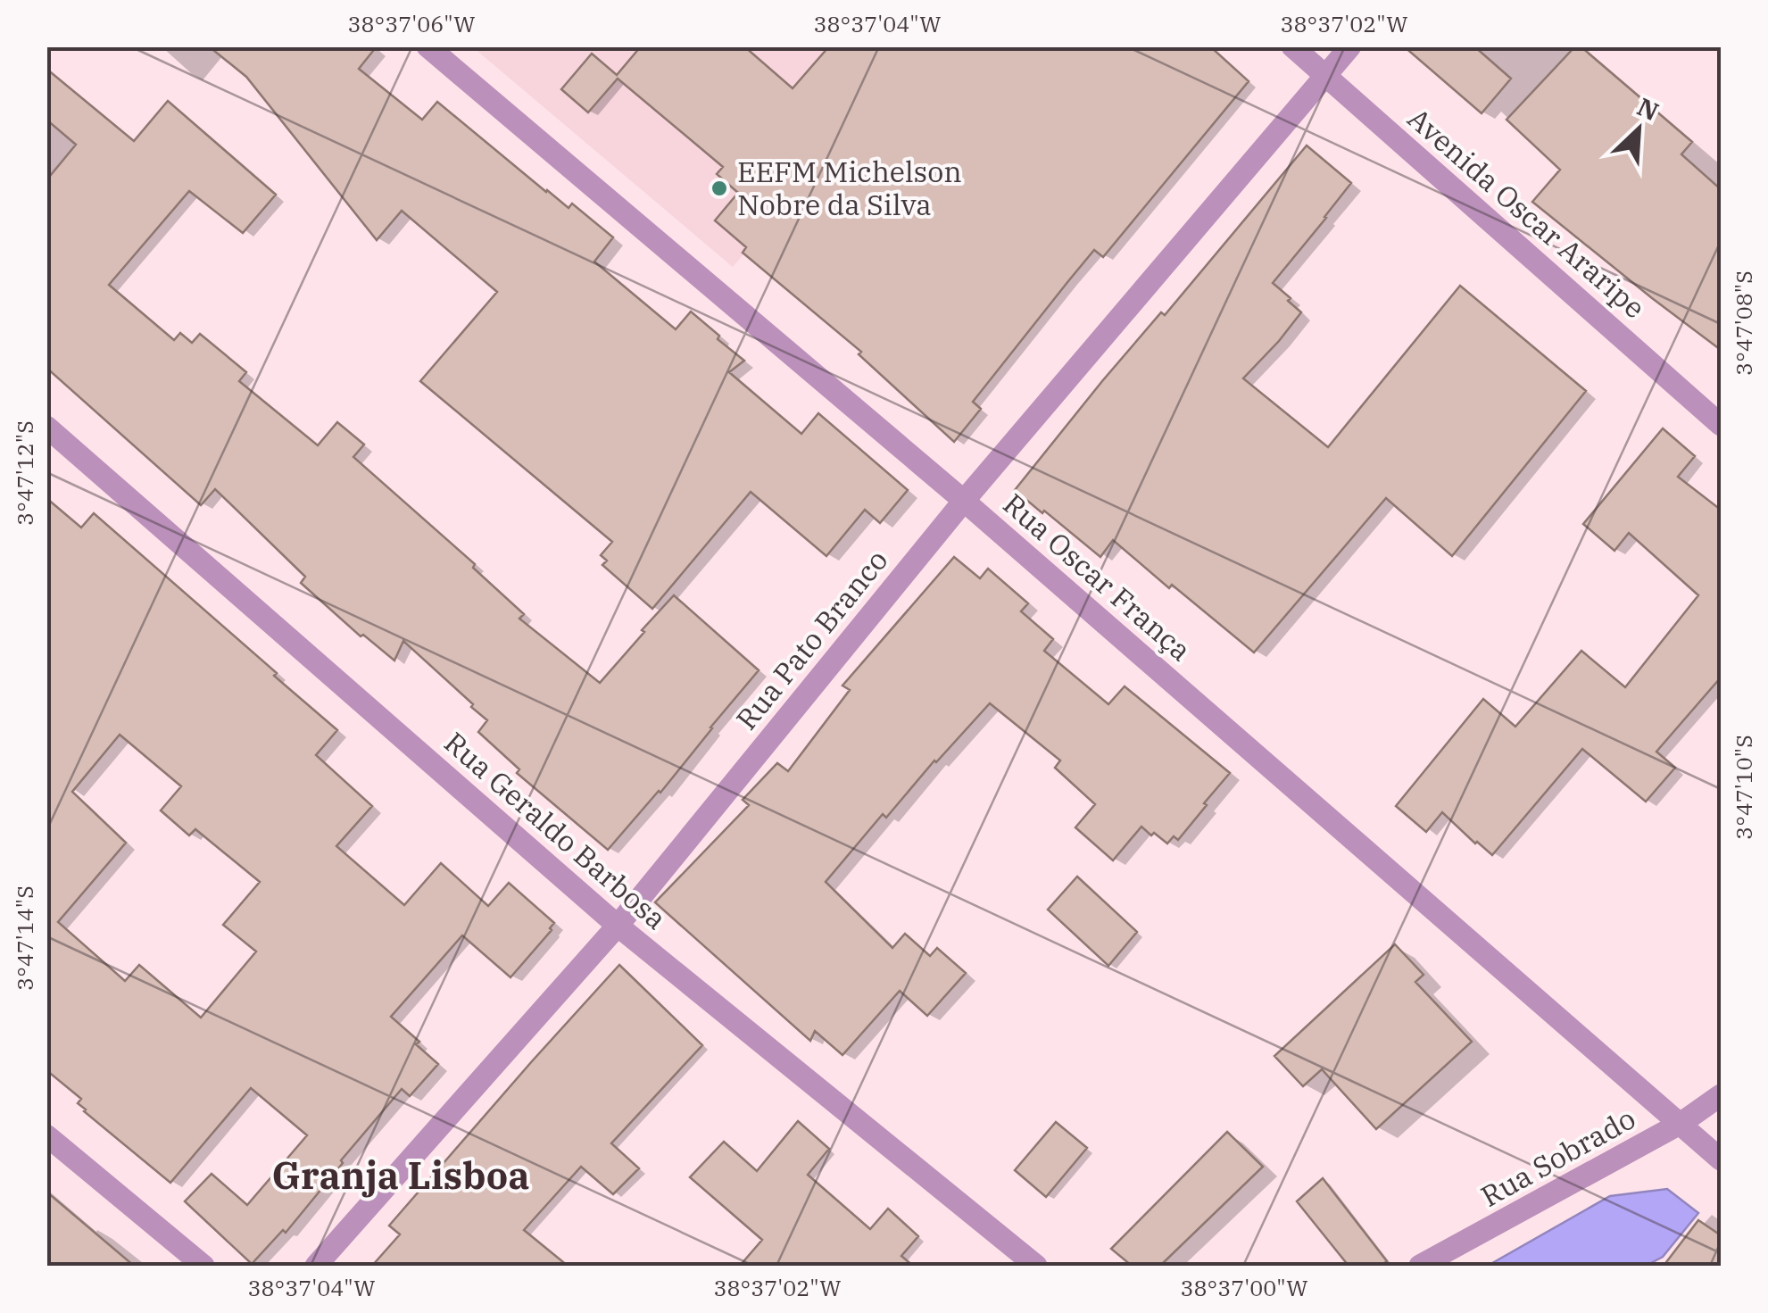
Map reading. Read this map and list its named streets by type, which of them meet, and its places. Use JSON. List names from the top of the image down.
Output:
{
  "streets": {
    "street": [
      "Avenida Oscar Araripe",
      "Rua Oscar França",
      "Rua Pato Branco",
      "Rua Geraldo Barbosa",
      "Rua Sobrado"
    ]
  },
  "crossings": [
    ["Avenida Oscar Araripe", "Rua Pato Branco"],
    ["Rua Oscar França", "Rua Pato Branco"],
    ["Rua Oscar França", "Rua Sobrado"],
    ["Rua Pato Branco", "Rua Geraldo Barbosa"]
  ],
  "districts": ["Granja Lisboa"],
  "places": ["EEFM Michelson Nobre da Silva"],
  "north": "top right",
  "coordinates": [
    "38°37'06\"W",
    "38°37'04\"W",
    "38°37'02\"W",
    "3°47'08\"S",
    "3°47'12\"S",
    "3°47'10\"S",
    "3°47'14\"S",
    "38°37'00\"W"
  ]
}
